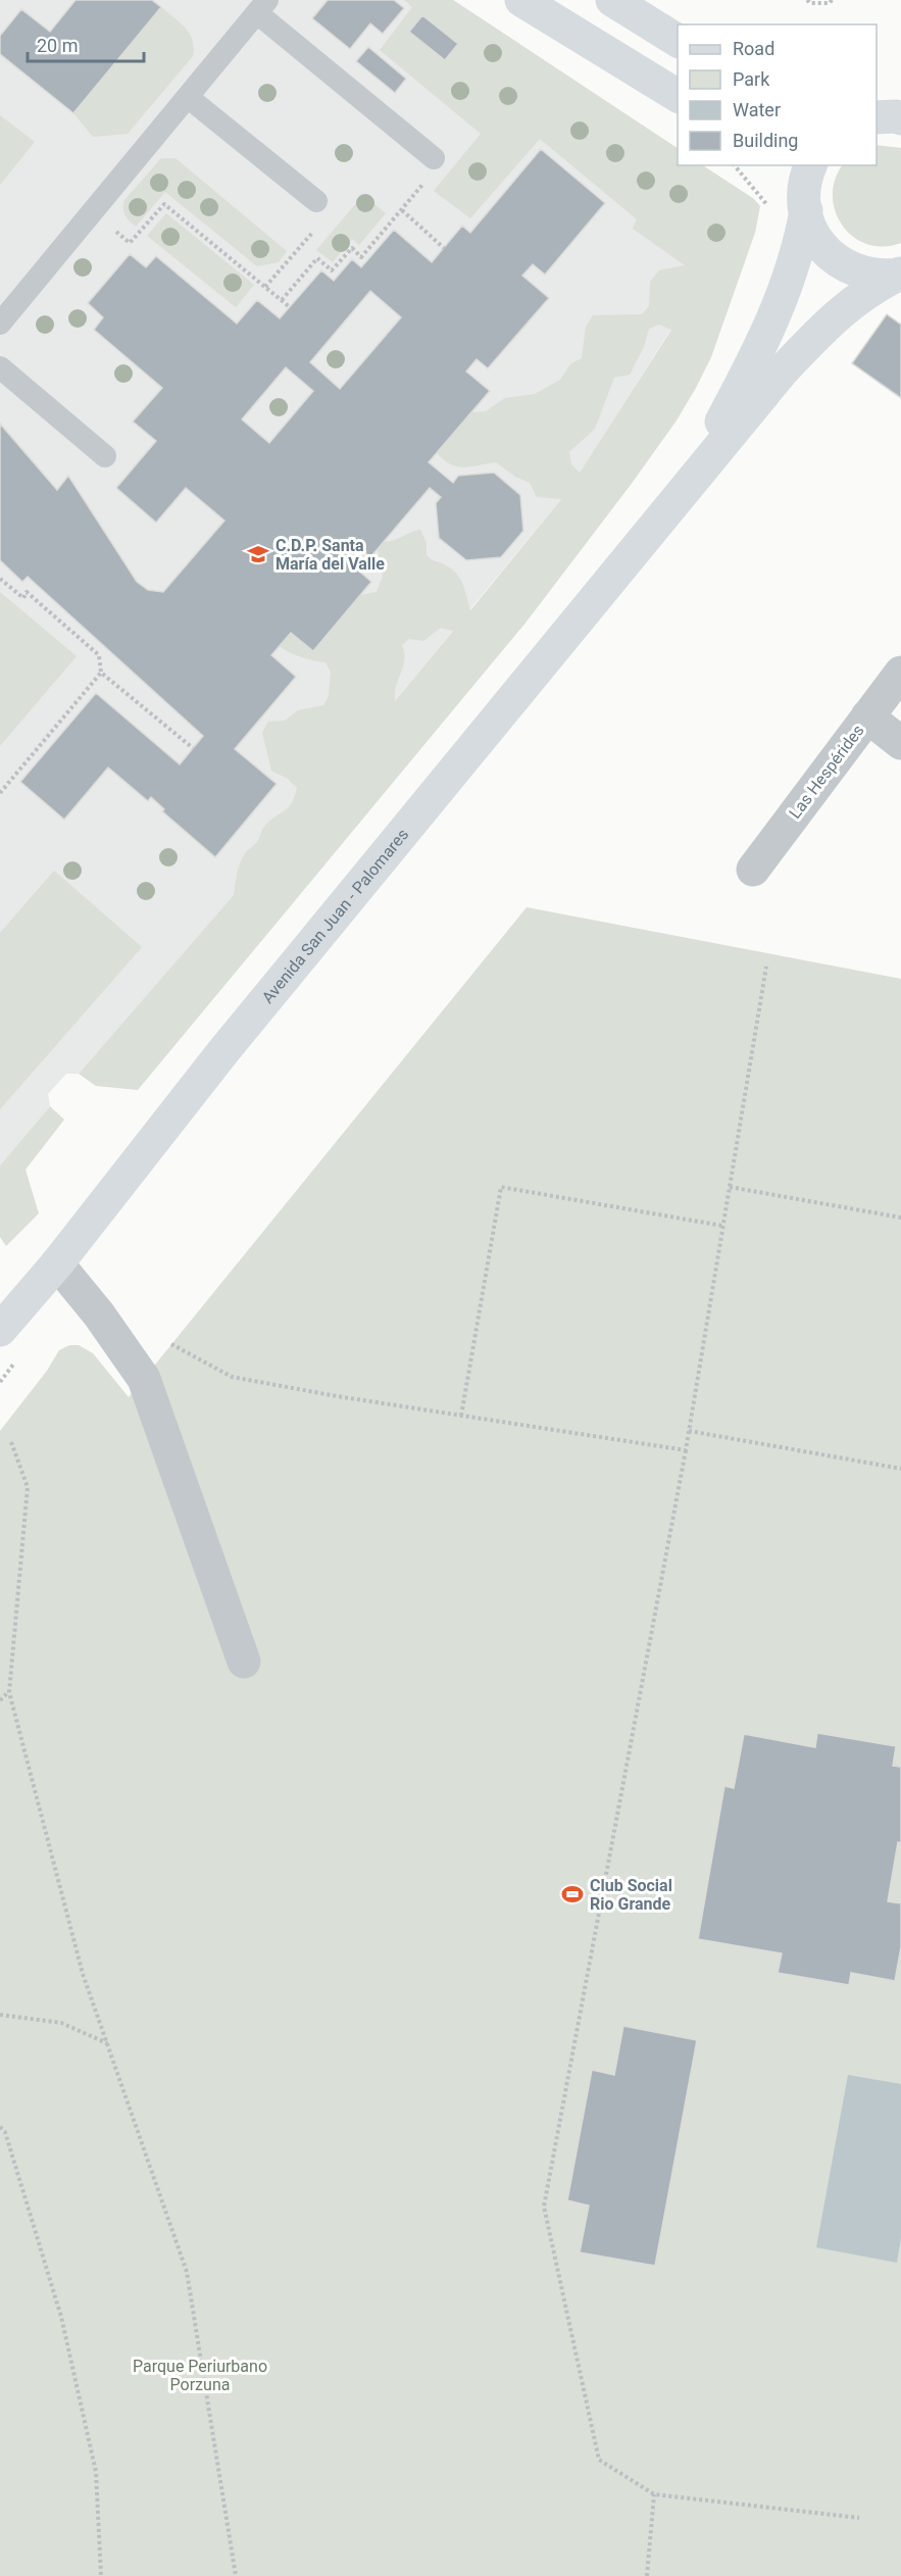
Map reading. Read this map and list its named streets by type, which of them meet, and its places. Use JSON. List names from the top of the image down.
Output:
{
  "streets": {
    "street": ["Las Hespérides", "Avenida San Juan - Palomares"]
  },
  "parks": ["Parque Periurbano Porzuna"],
  "places": {
    "school or university": ["C.D.P. Santa María del Valle"],
    "sports": ["Club Social Rio Grande"]
  },
  "legend": [
    "Road",
    "Park",
    "Water",
    "Building"
  ],
  "scale_bar": "20 m"
}
